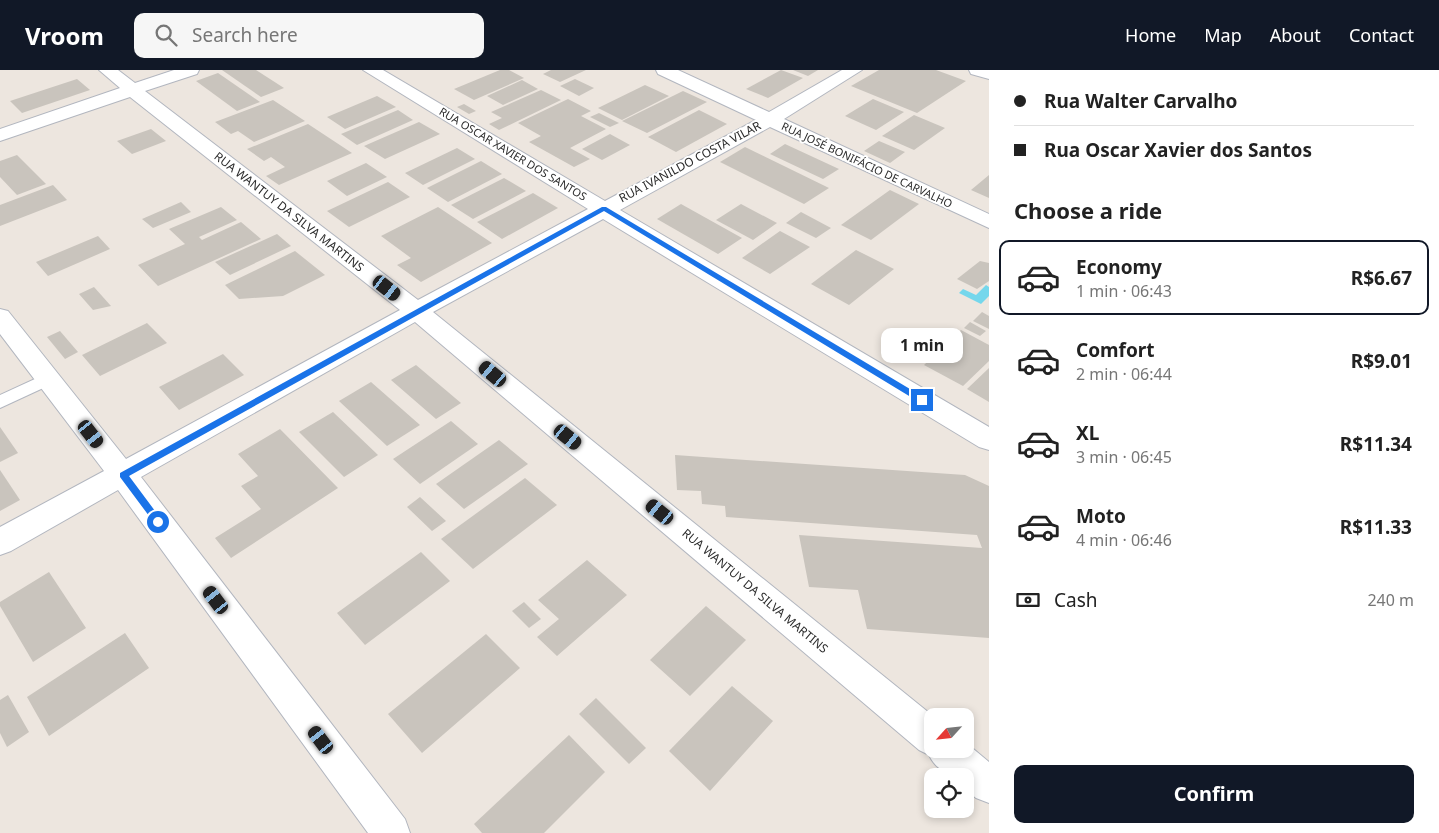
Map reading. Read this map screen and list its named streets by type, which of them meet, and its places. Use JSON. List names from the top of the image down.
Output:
{
  "streets": {
    "street": [
      "RUA OSCAR XAVIER DOS SANTOS",
      "RUA IVANILDO COSTA VILAR",
      "RUA JOSÉ BONIFÁCIO DE CARVALHO",
      "RUA WANTUY DA SILVA MARTINS"
    ]
  },
  "crossings": [
    ["RUA OSCAR XAVIER DOS SANTOS", "RUA IVANILDO COSTA VILAR"],
    ["RUA IVANILDO COSTA VILAR", "RUA JOSÉ BONIFÁCIO DE CARVALHO"],
    ["RUA IVANILDO COSTA VILAR", "RUA WANTUY DA SILVA MARTINS"]
  ],
  "north": "bottom left",
  "page": {
    "header": "Vroom",
    "search": "Search here",
    "nav": [
      "Home",
      "Map",
      "About",
      "Contact"
    ],
    "banner": ["Rua Walter Carvalho", "Rua Oscar Xavier dos Santos"],
    "heading": "Choose a ride",
    "list": [
      {
        "name": "Economy",
        "note": "1 min · 06:43",
        "value": "R$6.67"
      },
      {
        "name": "Comfort",
        "note": "2 min · 06:44",
        "value": "R$9.01"
      },
      {
        "name": "XL",
        "note": "3 min · 06:45",
        "value": "R$11.34"
      },
      {
        "name": "Moto",
        "note": "4 min · 06:46",
        "value": "R$11.33"
      }
    ],
    "bubble": "1 min",
    "pay": ["Cash", "240 m"],
    "buttons": "Confirm"
  }
}
